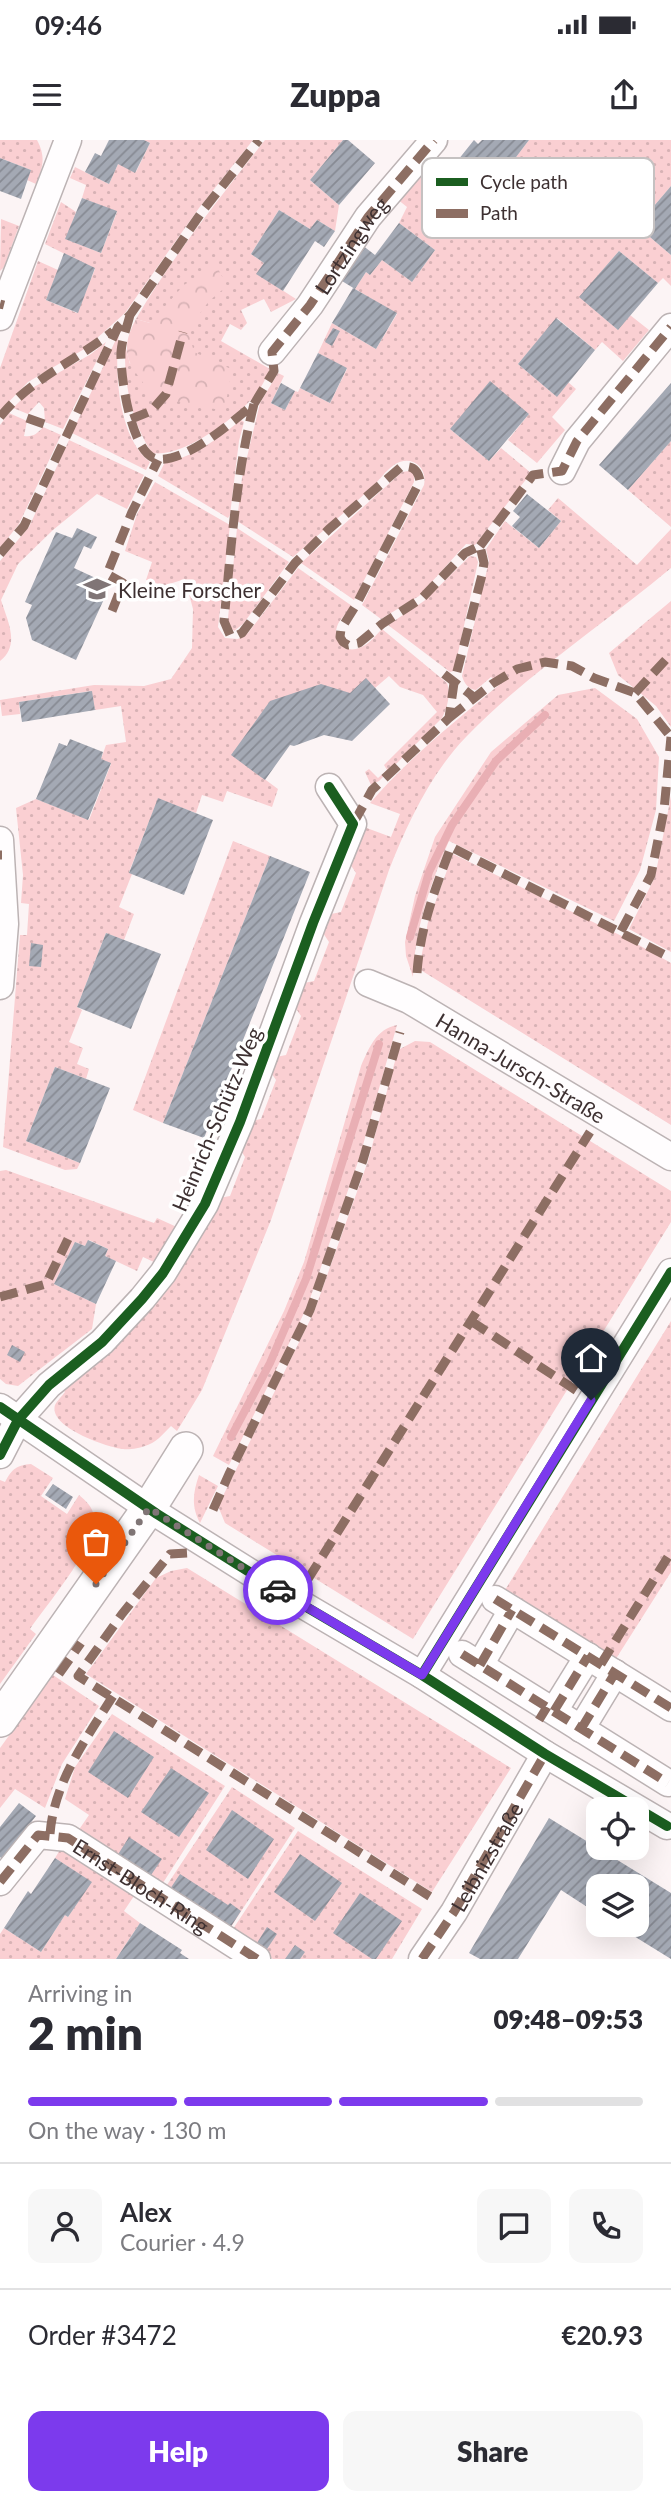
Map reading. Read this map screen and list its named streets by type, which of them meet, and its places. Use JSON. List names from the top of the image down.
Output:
{
  "streets": {
    "street": [
      "Lortzingweg",
      "Hanna-Jursch-Straße",
      "Heinrich-Schütz-Weg",
      "Leibnizstraße",
      "Ernst-Bloch-Ring"
    ]
  },
  "places": {
    "school or university": ["Kleine Forscher"]
  },
  "legend": ["Cycle path", "Path"],
  "page": {
    "status": "09:46",
    "header": "Zuppa",
    "heading": ["2 min", "Arriving in", "09:48–09:53"],
    "panel": [
      "Alex",
      "Courier · 4.9",
      "Order #3472",
      "€20.93"
    ],
    "bar": "On the way · 130 m",
    "buttons": ["Help", "Share"]
  }
}
